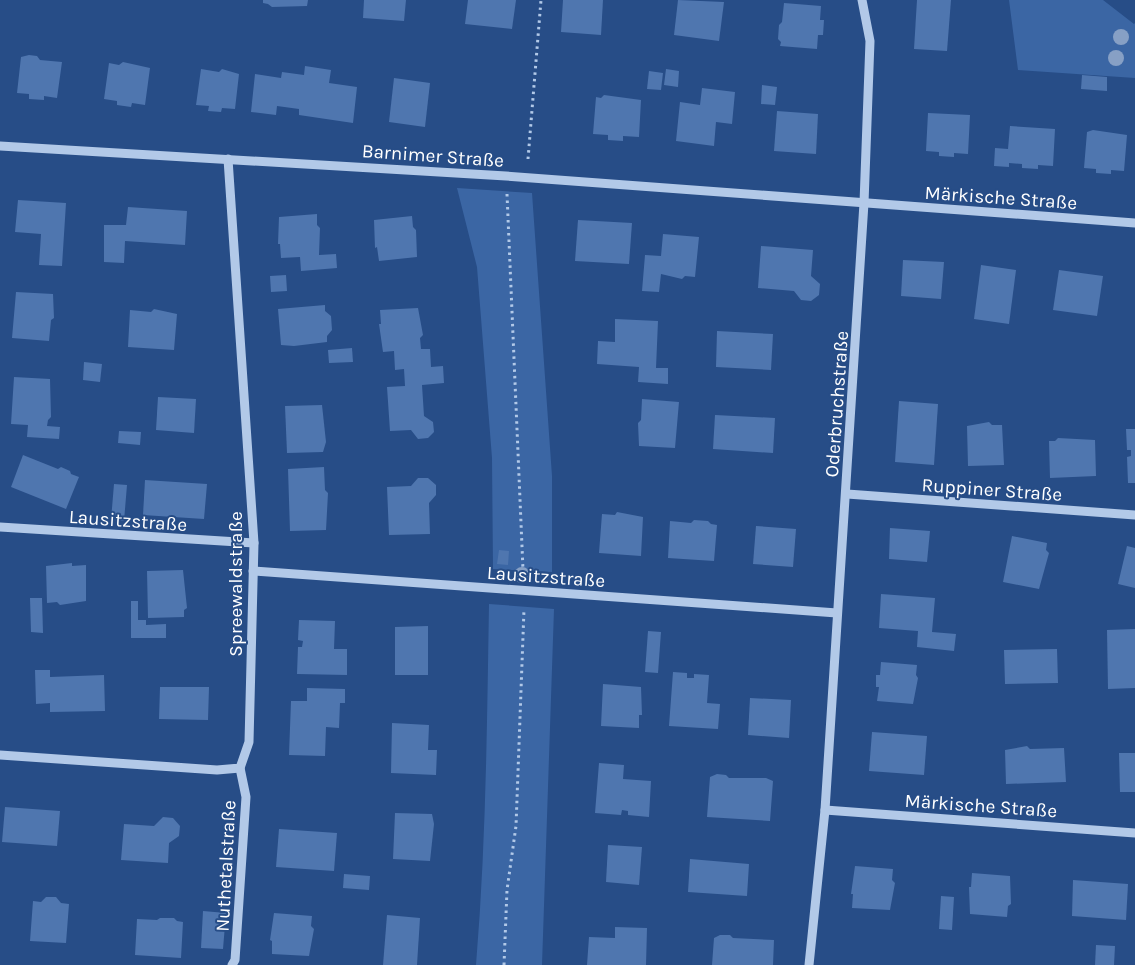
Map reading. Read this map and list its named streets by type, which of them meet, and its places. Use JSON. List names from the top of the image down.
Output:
{
  "streets": {
    "street": [
      "Barnimer Straße",
      "Märkische Straße",
      "Oderbruchstraße",
      "Ruppiner Straße",
      "Lausitzstraße",
      "Spreewaldstraße",
      "Nuthetalstraße"
    ]
  },
  "crossings": [
    ["Barnimer Straße", "Märkische Straße"],
    ["Barnimer Straße", "Oderbruchstraße"],
    ["Barnimer Straße", "Spreewaldstraße"],
    ["Märkische Straße", "Oderbruchstraße"],
    ["Oderbruchstraße", "Ruppiner Straße"],
    ["Oderbruchstraße", "Lausitzstraße"],
    ["Lausitzstraße", "Spreewaldstraße"],
    ["Spreewaldstraße", "Nuthetalstraße"]
  ]
}
